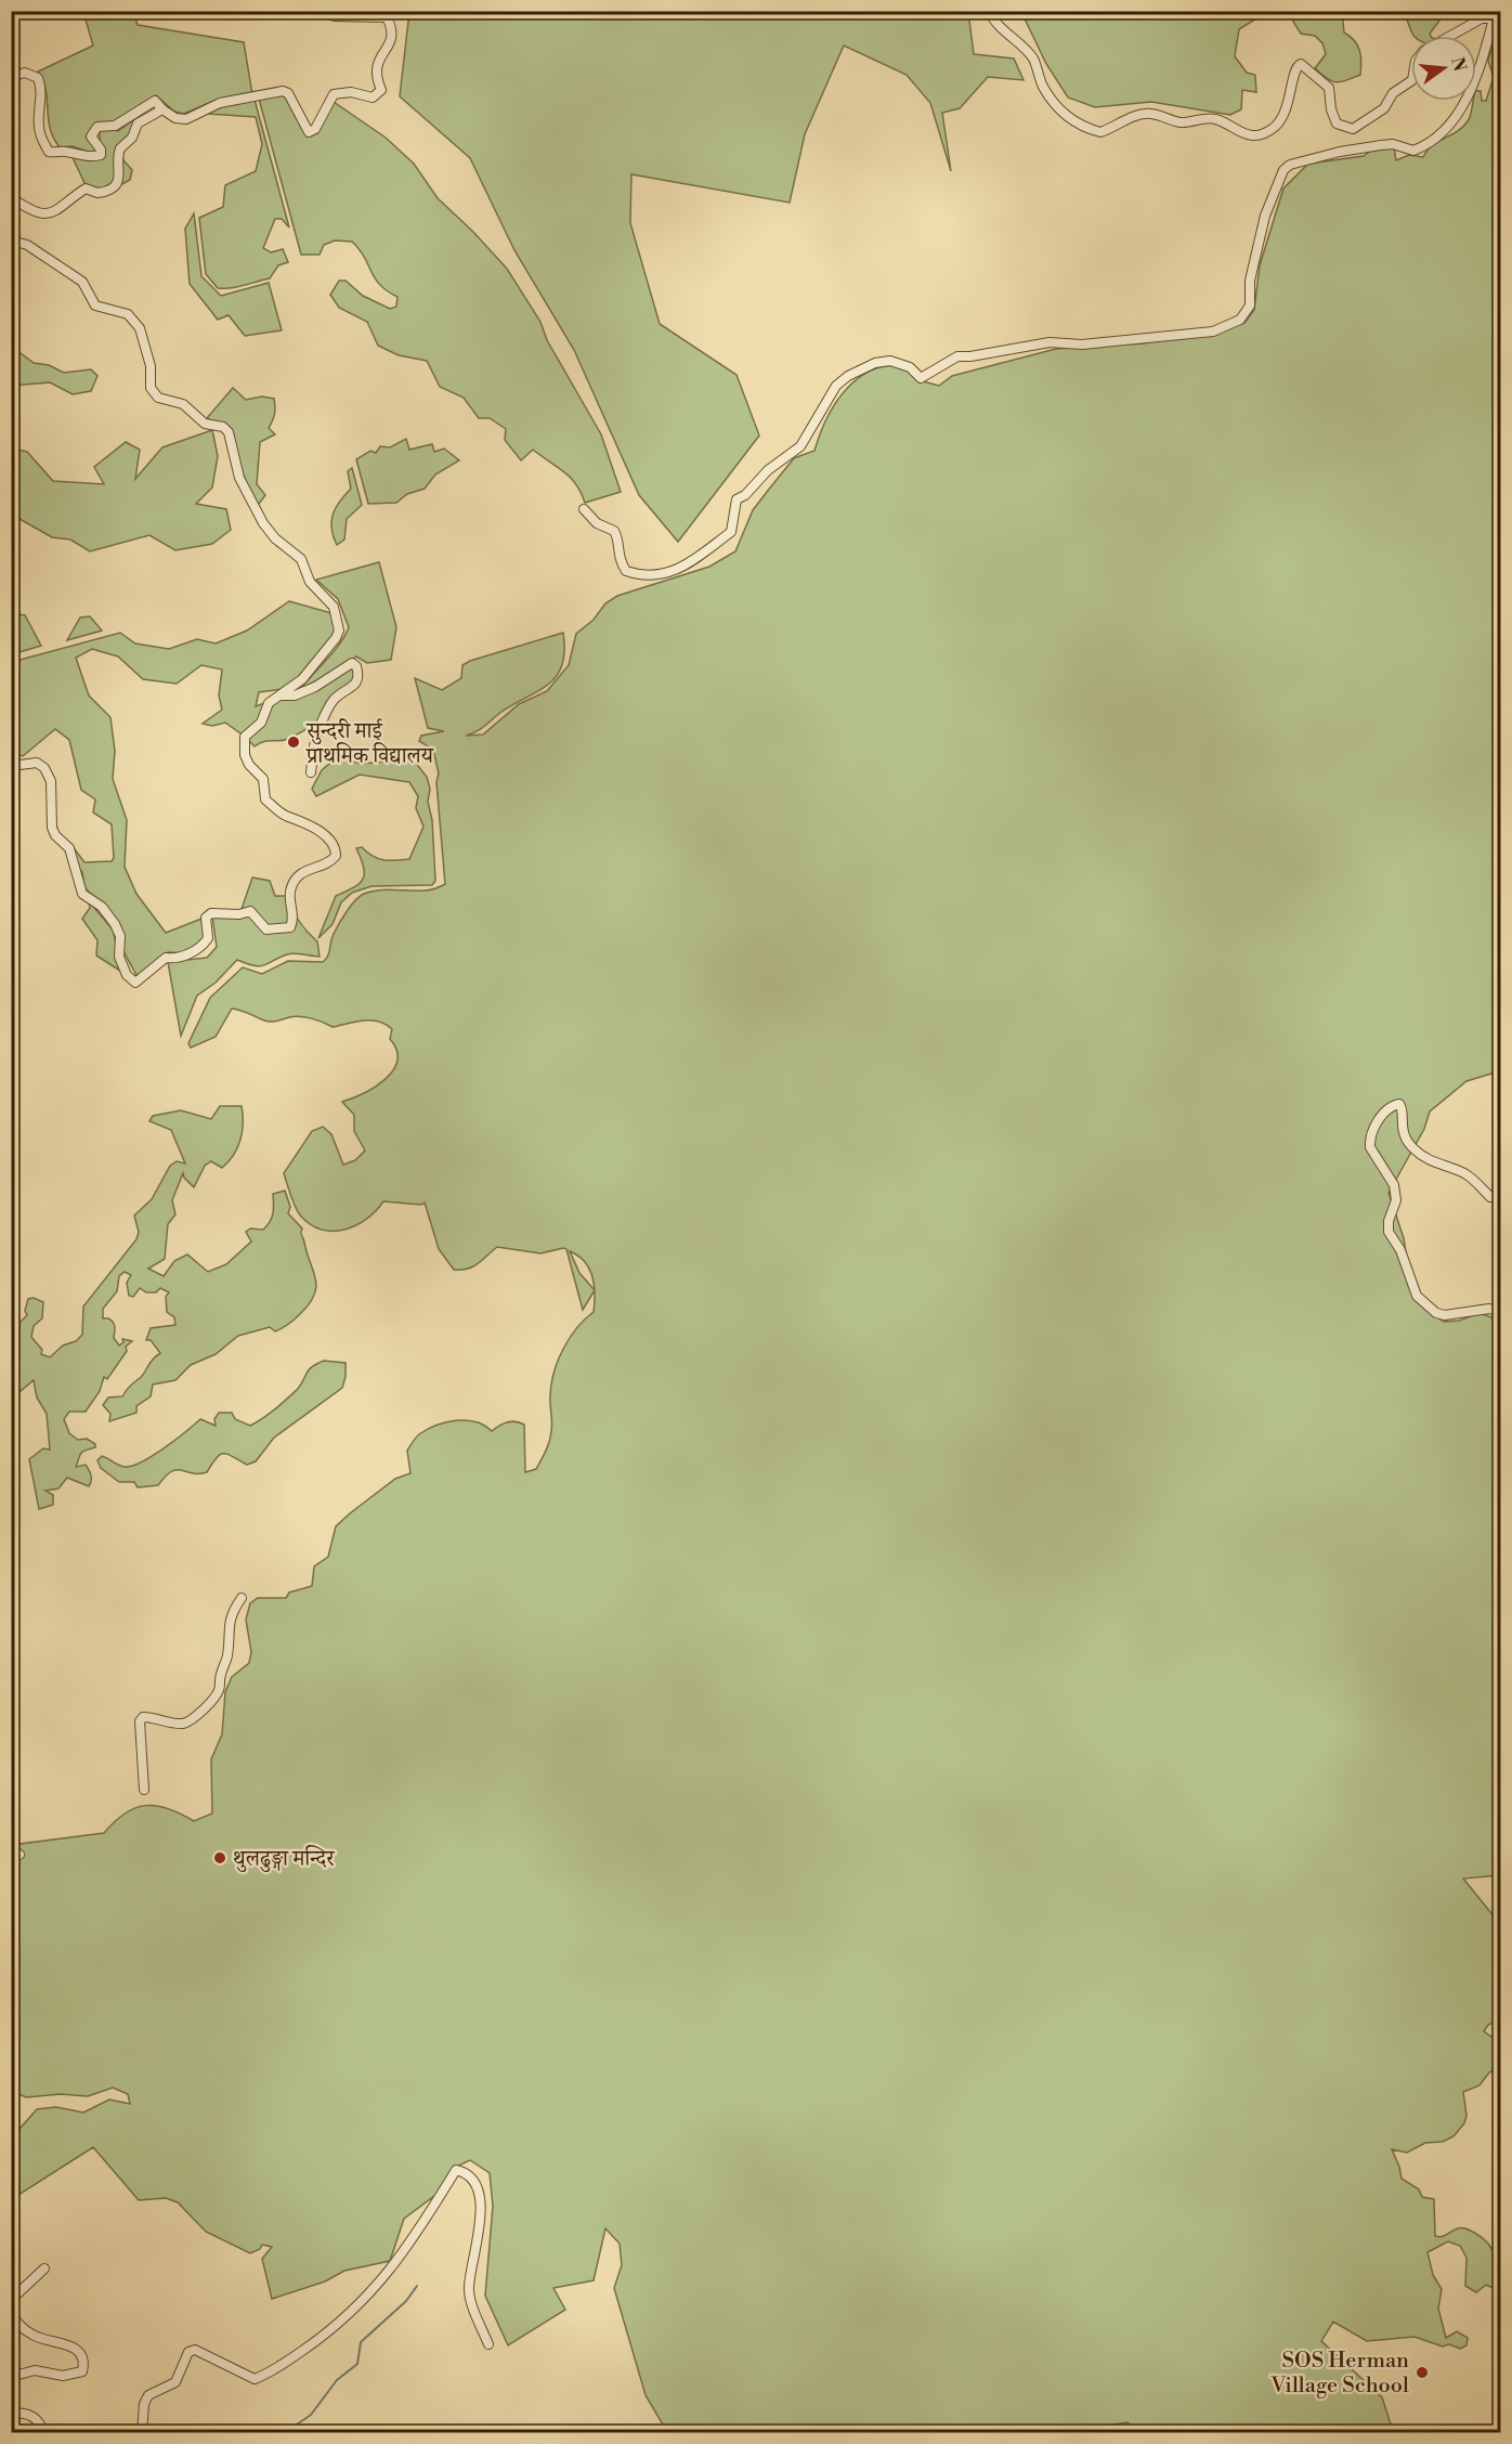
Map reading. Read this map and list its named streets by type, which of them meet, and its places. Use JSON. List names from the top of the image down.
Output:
{
  "places": ["सुन्दरी माई प्राथमिक विद्यालय", "थुलढुङ्गा मन्दिर", "SOS Herman Village School"],
  "north": "right"
}
